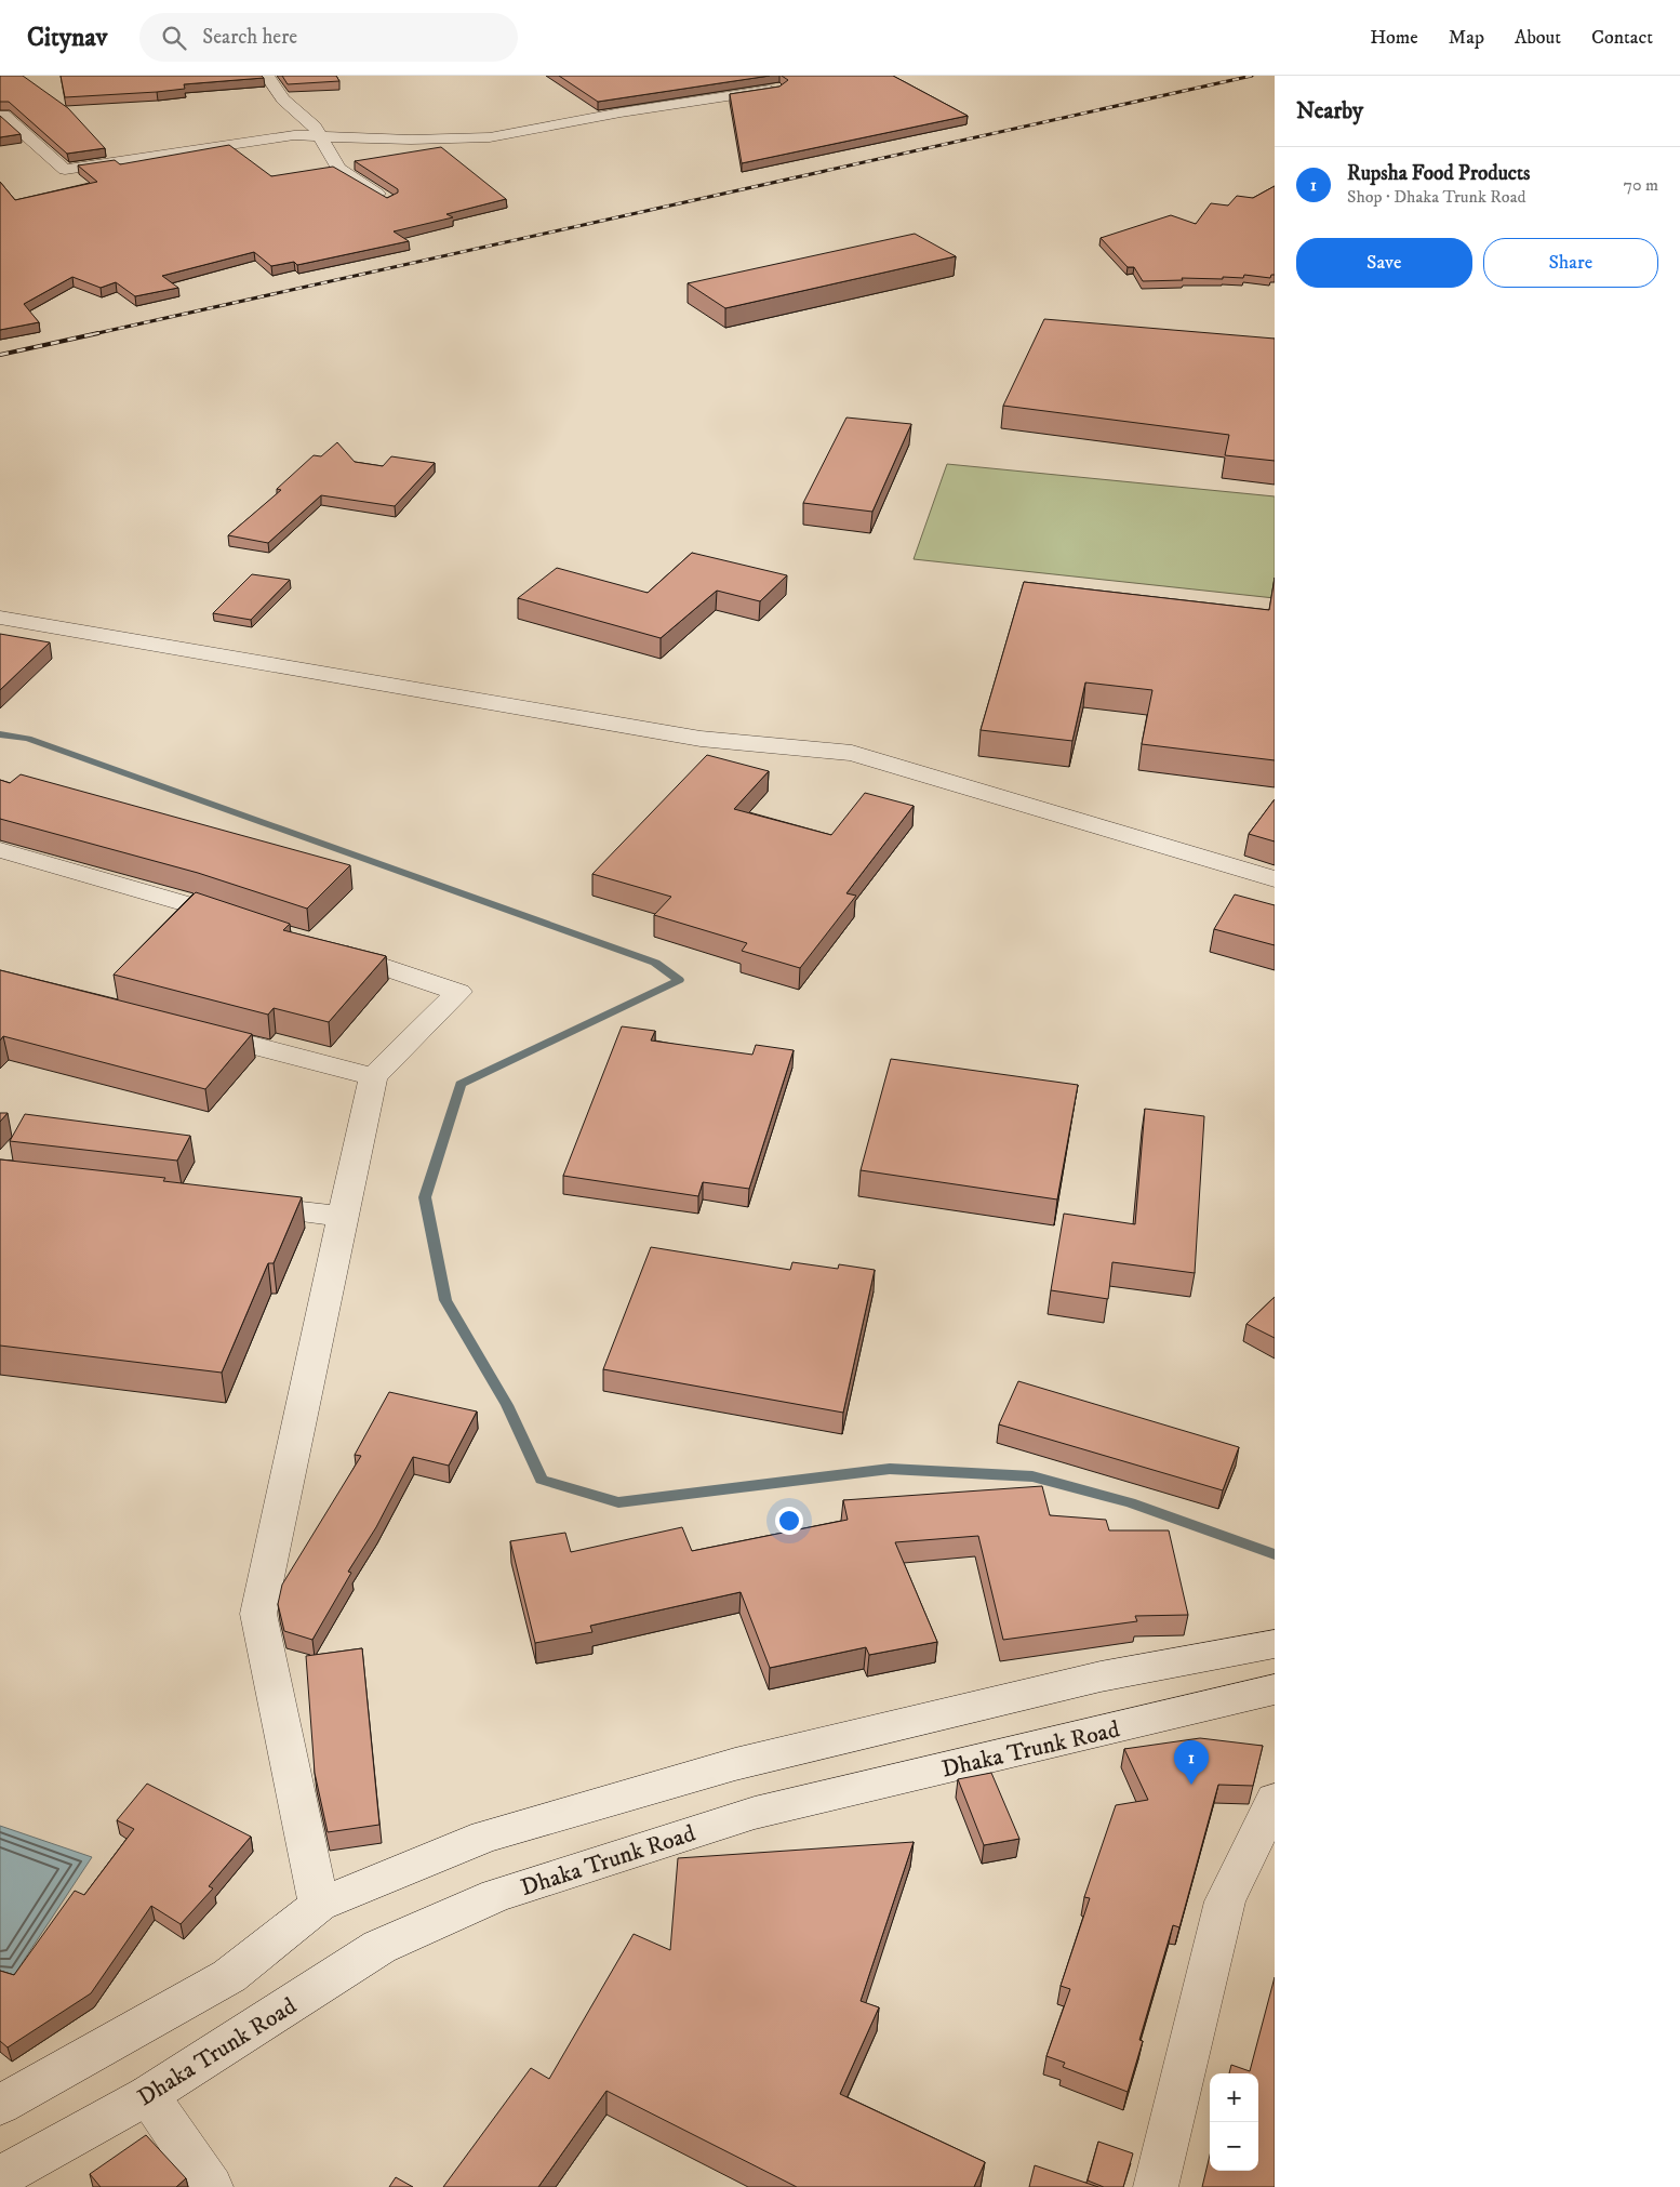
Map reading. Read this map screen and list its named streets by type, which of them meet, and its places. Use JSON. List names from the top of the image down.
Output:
{
  "streets": {
    "street": ["Dhaka Trunk Road"]
  },
  "page": {
    "header": "Citynav",
    "search": "Search here",
    "nav": [
      "Home",
      "Map",
      "About",
      "Contact"
    ],
    "heading": "Nearby",
    "list": [
      {
        "mark": "1",
        "name": "Rupsha Food Products",
        "note": "Shop · Dhaka Trunk Road",
        "value": "70 m"
      }
    ],
    "buttons": ["Save", "Share"],
    "pins": "1",
    "map_buttons": ["+", "−"]
  }
}
